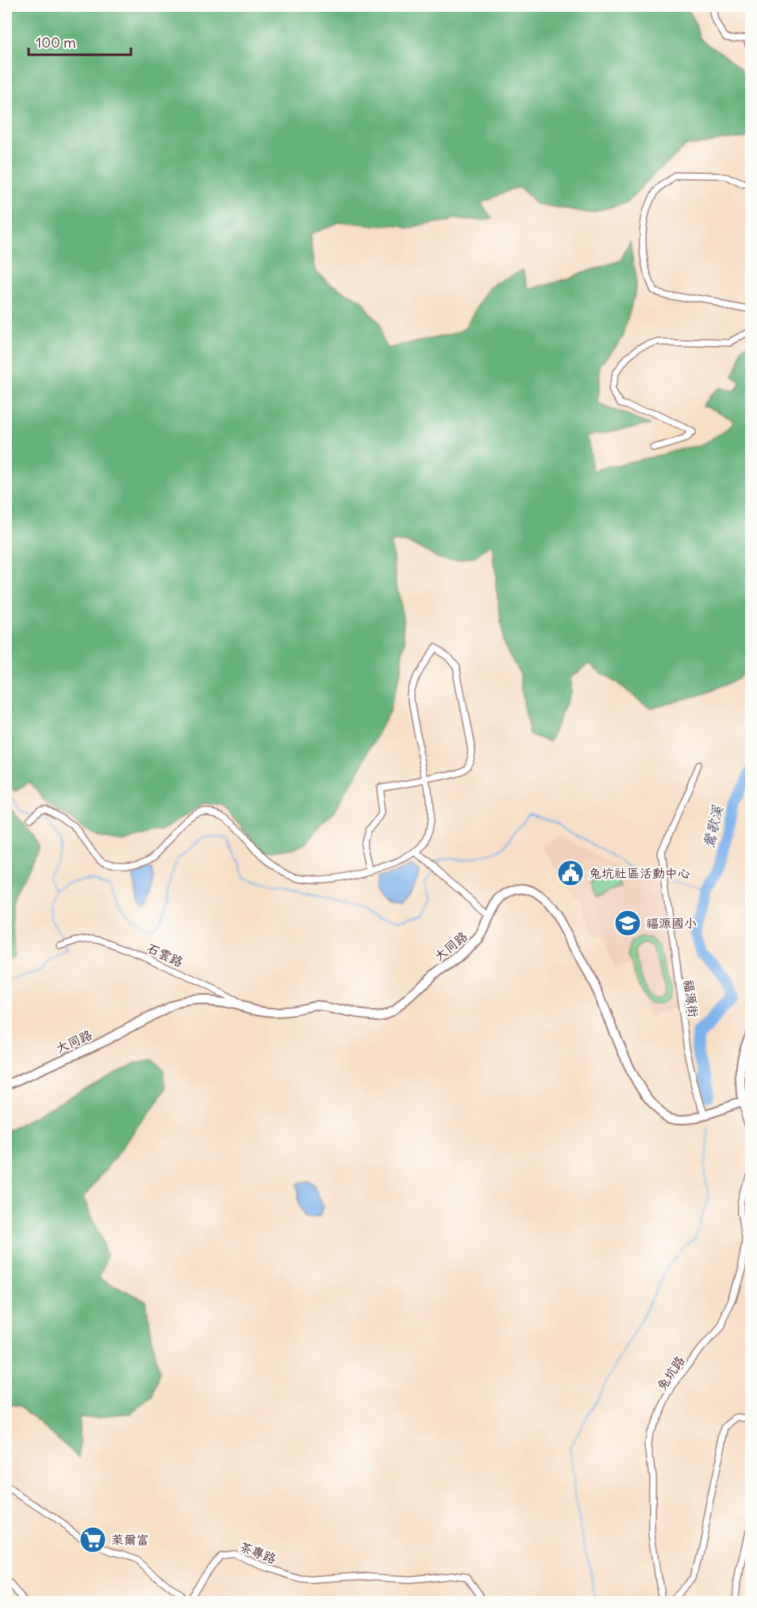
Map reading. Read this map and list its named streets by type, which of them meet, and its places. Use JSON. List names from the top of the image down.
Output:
{
  "streets": {
    "street": [
      "大同路",
      "石雲路",
      "福源街",
      "兔坑路",
      "茶專路"
    ]
  },
  "crossings": [
    ["大同路", "石雲路"],
    ["大同路", "福源街"]
  ],
  "water": ["鶯歌溪"],
  "places": {
    "public building": ["兔坑社區活動中心"],
    "school or university": ["福源國小"],
    "supermarket": ["萊爾富"]
  },
  "scale_bar": "100 m"
}
